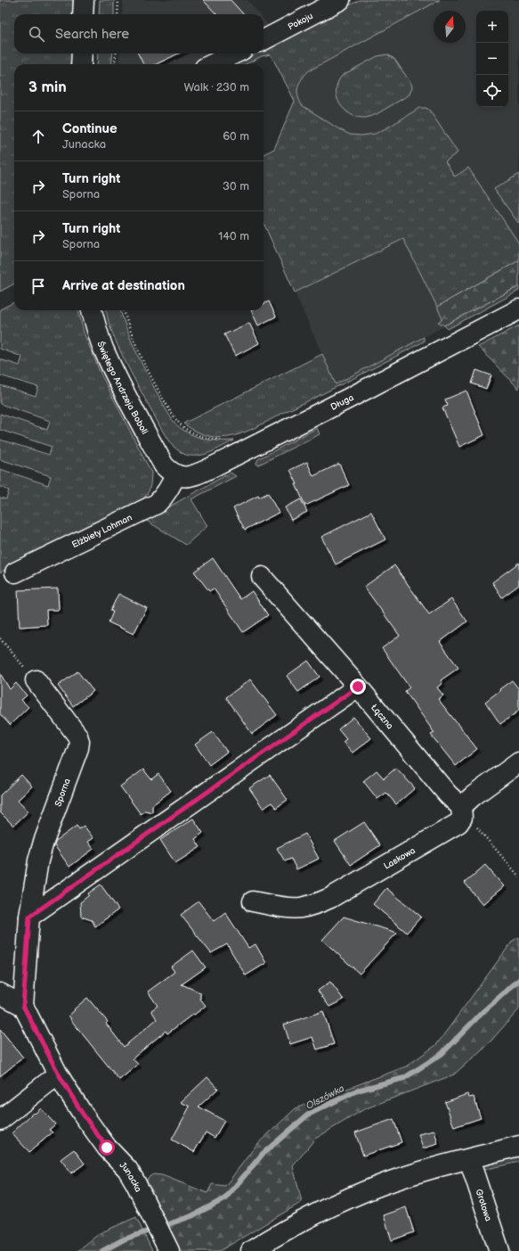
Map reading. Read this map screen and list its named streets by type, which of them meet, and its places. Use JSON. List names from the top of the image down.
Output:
{
  "streets": {
    "street": [
      "Pokoju",
      "Świętego Andrzeja Boboli",
      "Długa",
      "Elżbiety Lohman",
      "Łączna",
      "Sporna",
      "Laskowa",
      "Junacka",
      "Grotowa"
    ]
  },
  "crossings": [
    ["Świętego Andrzeja Boboli", "Długa"],
    ["Świętego Andrzeja Boboli", "Elżbiety Lohman"],
    ["Długa", "Elżbiety Lohman"],
    ["Łączna", "Laskowa"],
    ["Sporna", "Junacka"]
  ],
  "water": ["Olszówka"],
  "north": "top",
  "page": {
    "map_buttons": ["+", "−"],
    "search": "Search here",
    "heading": ["3 min", "Walk · 230 m"],
    "list": [
      ["Continue", "Junacka", "60 m"],
      ["Turn right", "Sporna", "30 m"],
      ["Turn right", "Sporna", "140 m"],
      "Arrive at destination"
    ]
  }
}
